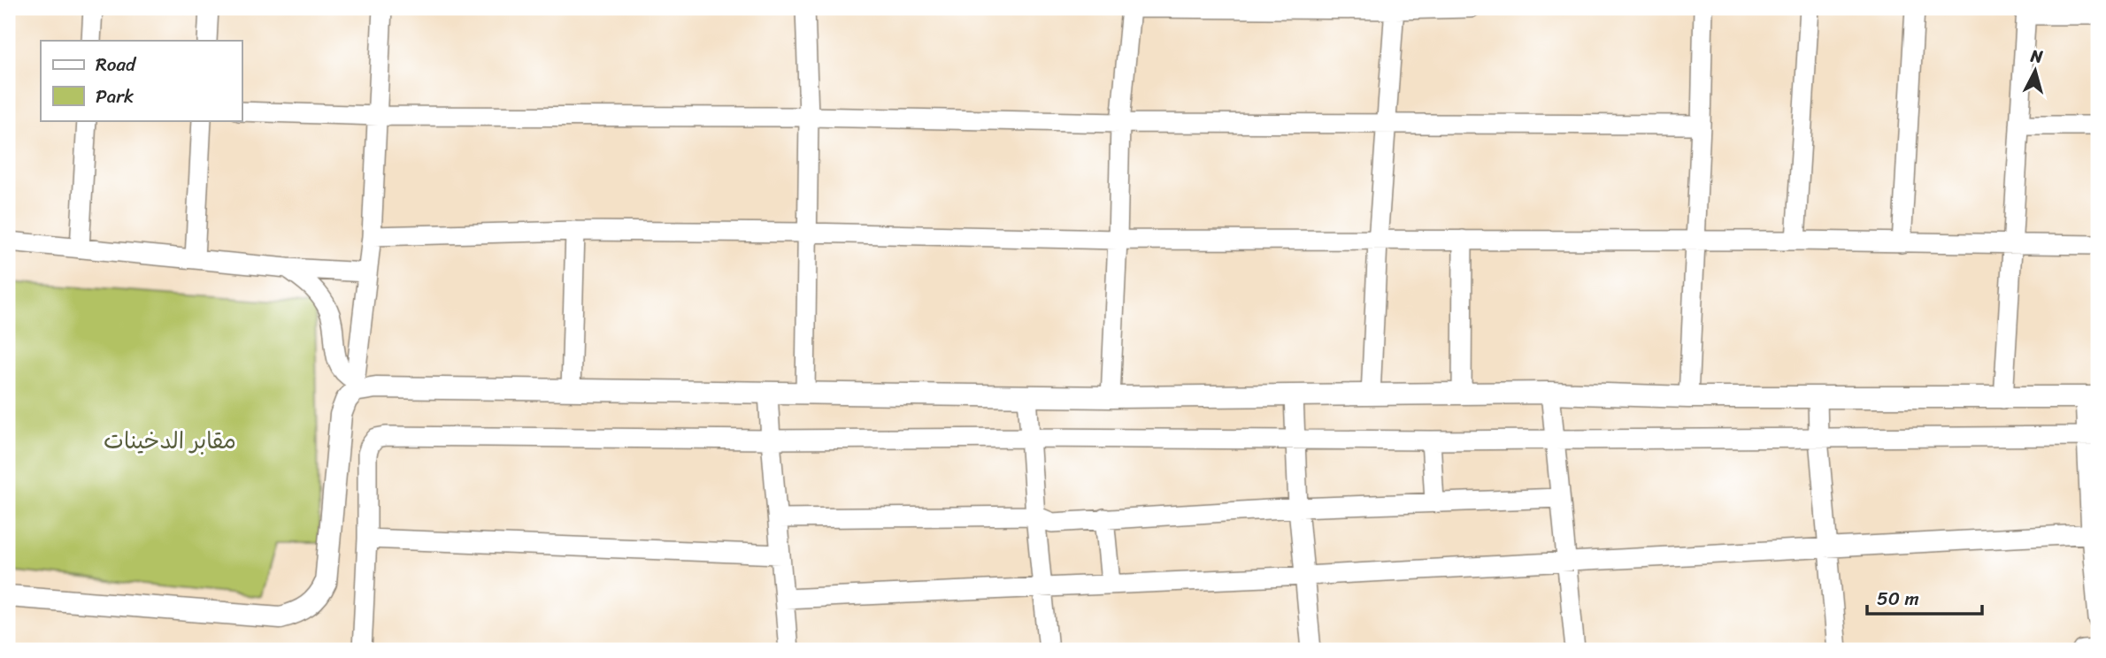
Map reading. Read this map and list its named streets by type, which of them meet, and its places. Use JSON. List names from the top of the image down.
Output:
{
  "parks": ["مقابر الدخينات"],
  "legend": ["Road", "Park"],
  "scale_bar": "50 m",
  "north": "top"
}
